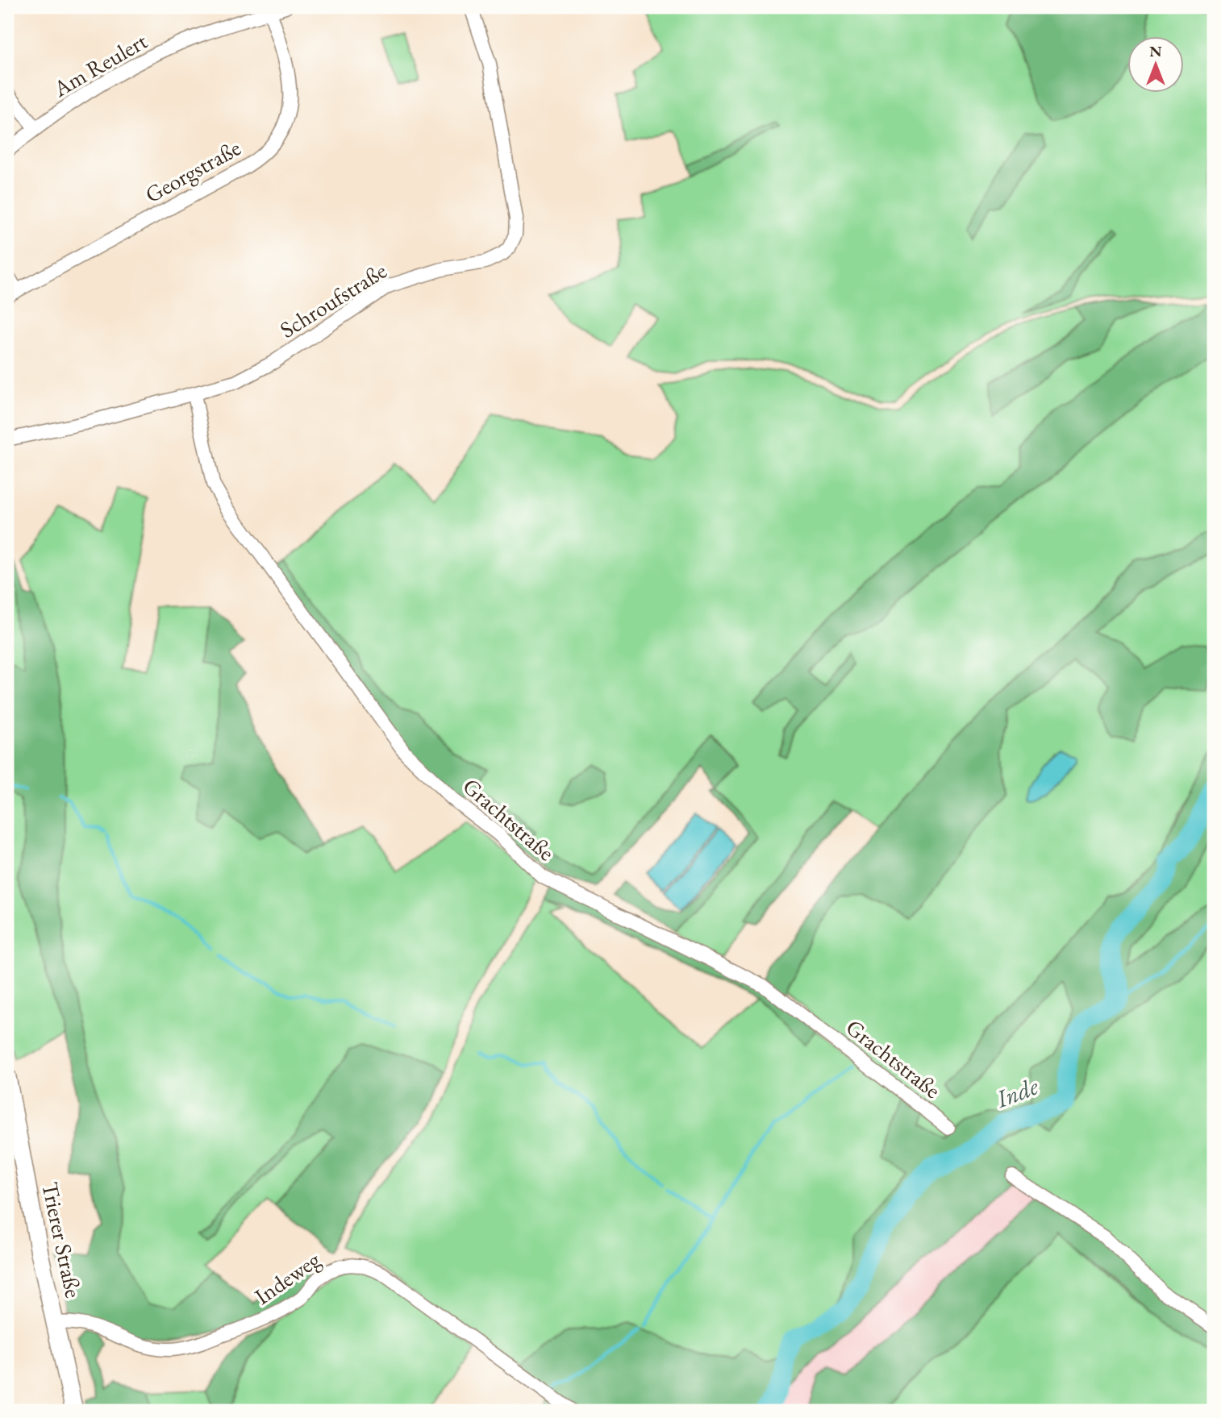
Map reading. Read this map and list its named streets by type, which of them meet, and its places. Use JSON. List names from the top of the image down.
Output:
{
  "streets": {
    "main road": ["Trierer Straße"],
    "street": [
      "Am Reulert",
      "Georgstraße",
      "Schroufstraße",
      "Grachtstraße",
      "Indeweg"
    ]
  },
  "crossings": [
    ["Am Reulert", "Georgstraße"],
    ["Schroufstraße", "Grachtstraße"],
    ["Trierer Straße", "Indeweg"]
  ],
  "water": ["Inde"],
  "north": "top"
}
